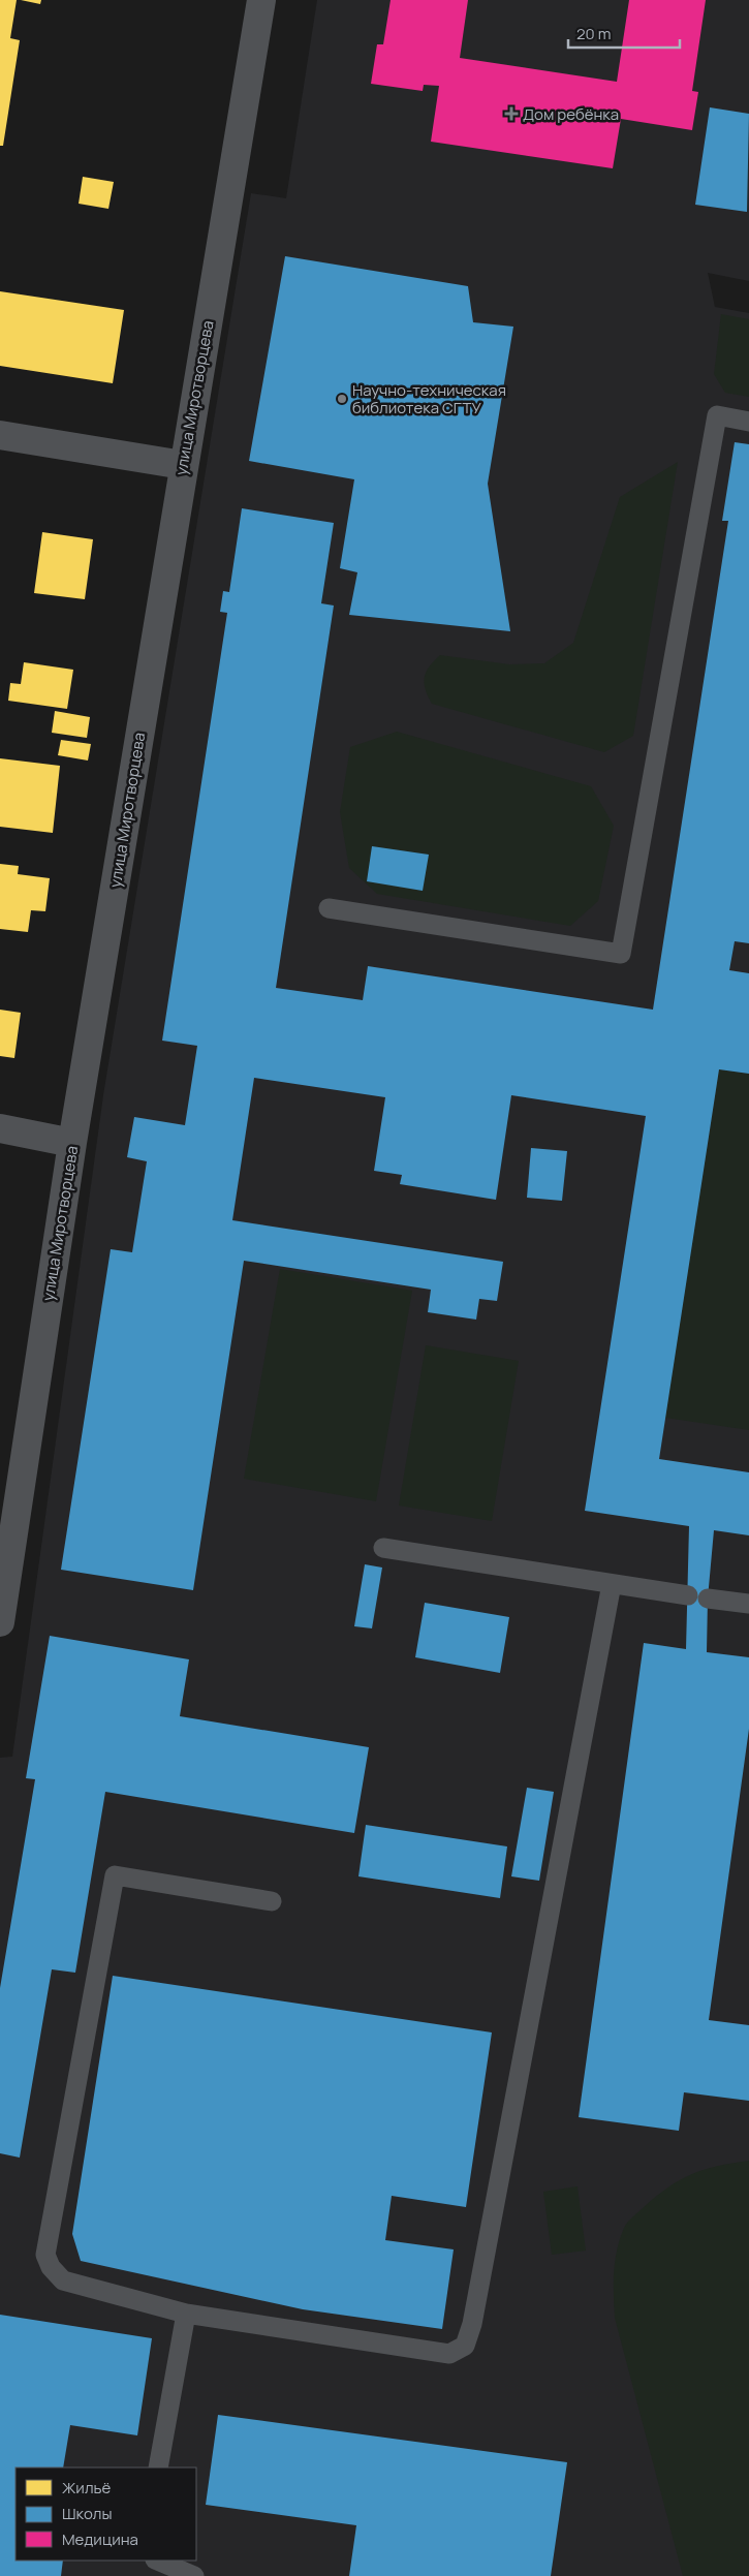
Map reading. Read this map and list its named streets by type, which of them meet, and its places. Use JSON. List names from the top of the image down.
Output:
{
  "streets": {
    "street": ["улица Миротворцева"]
  },
  "places": {
    "health": ["Дом ребёнка"],
    "other": ["Научно-техническая библиотека СГТУ"]
  },
  "legend": ["Жильё", "Школы", "Медицина"],
  "scale_bar": "20 m"
}
